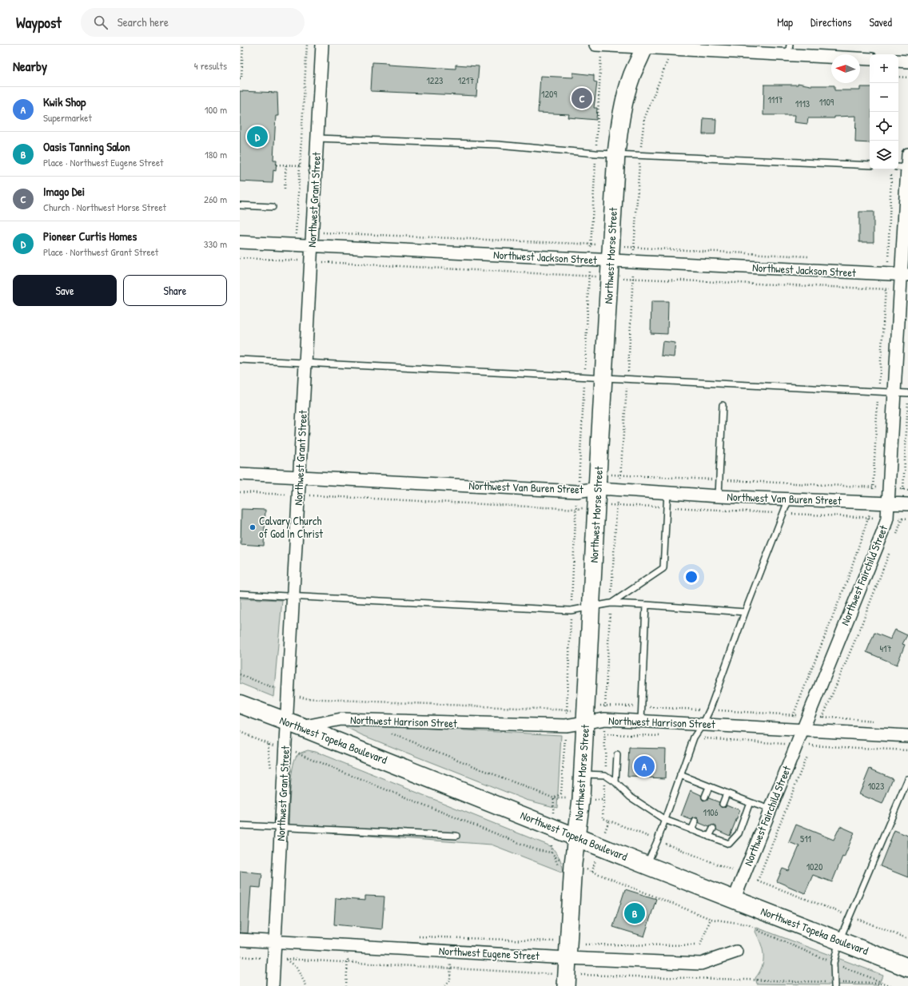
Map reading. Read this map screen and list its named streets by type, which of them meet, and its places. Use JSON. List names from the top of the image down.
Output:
{
  "streets": {
    "main road": ["Northwest Morse Street", "Northwest Topeka Boulevard"],
    "street": [
      "Northwest Grant Street",
      "Northwest Jackson Street",
      "Northwest Van Buren Street",
      "Northwest Fairchild Street",
      "Northwest Harrison Street",
      "Northwest Eugene Street"
    ]
  },
  "crossings": [
    ["Northwest Grant Street", "Northwest Jackson Street"],
    ["Northwest Grant Street", "Northwest Van Buren Street"],
    ["Northwest Grant Street", "Northwest Harrison Street"],
    ["Northwest Grant Street", "Northwest Topeka Boulevard"],
    ["Northwest Grant Street", "Northwest Eugene Street"],
    ["Northwest Morse Street", "Northwest Jackson Street"],
    ["Northwest Morse Street", "Northwest Van Buren Street"],
    ["Northwest Morse Street", "Northwest Harrison Street"],
    ["Northwest Morse Street", "Northwest Topeka Boulevard"],
    ["Northwest Morse Street", "Northwest Eugene Street"],
    ["Northwest Jackson Street", "Northwest Fairchild Street"],
    ["Northwest Van Buren Street", "Northwest Fairchild Street"],
    ["Northwest Fairchild Street", "Northwest Harrison Street"],
    ["Northwest Fairchild Street", "Northwest Topeka Boulevard"],
    ["Northwest Harrison Street", "Northwest Topeka Boulevard"]
  ],
  "places": ["Calvary Church of God In Christ"],
  "house_numbers": [
    "1223",
    "1217",
    "1209",
    "1117",
    "1109",
    "1113",
    "417",
    "1023",
    "1106",
    "511",
    "1020"
  ],
  "north": "left",
  "page": {
    "header": "Waypost",
    "search": "Search here",
    "nav": ["Map", "Directions", "Saved"],
    "heading": ["Nearby", "4 results"],
    "map_buttons": ["+", "−"],
    "list": [
      {
        "mark": "A",
        "name": "Kwik Shop",
        "note": "Supermarket",
        "value": "100 m"
      },
      {
        "mark": "B",
        "name": "Oasis Tanning Salon",
        "note": "Place · Northwest Eugene Street",
        "value": "180 m"
      },
      {
        "mark": "C",
        "name": "Imago Dei",
        "note": "Church · Northwest Morse Street",
        "value": "260 m"
      },
      {
        "mark": "D",
        "name": "Pioneer Curtis Homes",
        "note": "Place · Northwest Grant Street",
        "value": "330 m"
      }
    ],
    "pins": [
      "C",
      "D",
      "A",
      "B"
    ],
    "buttons": ["Save", "Share"]
  }
}
